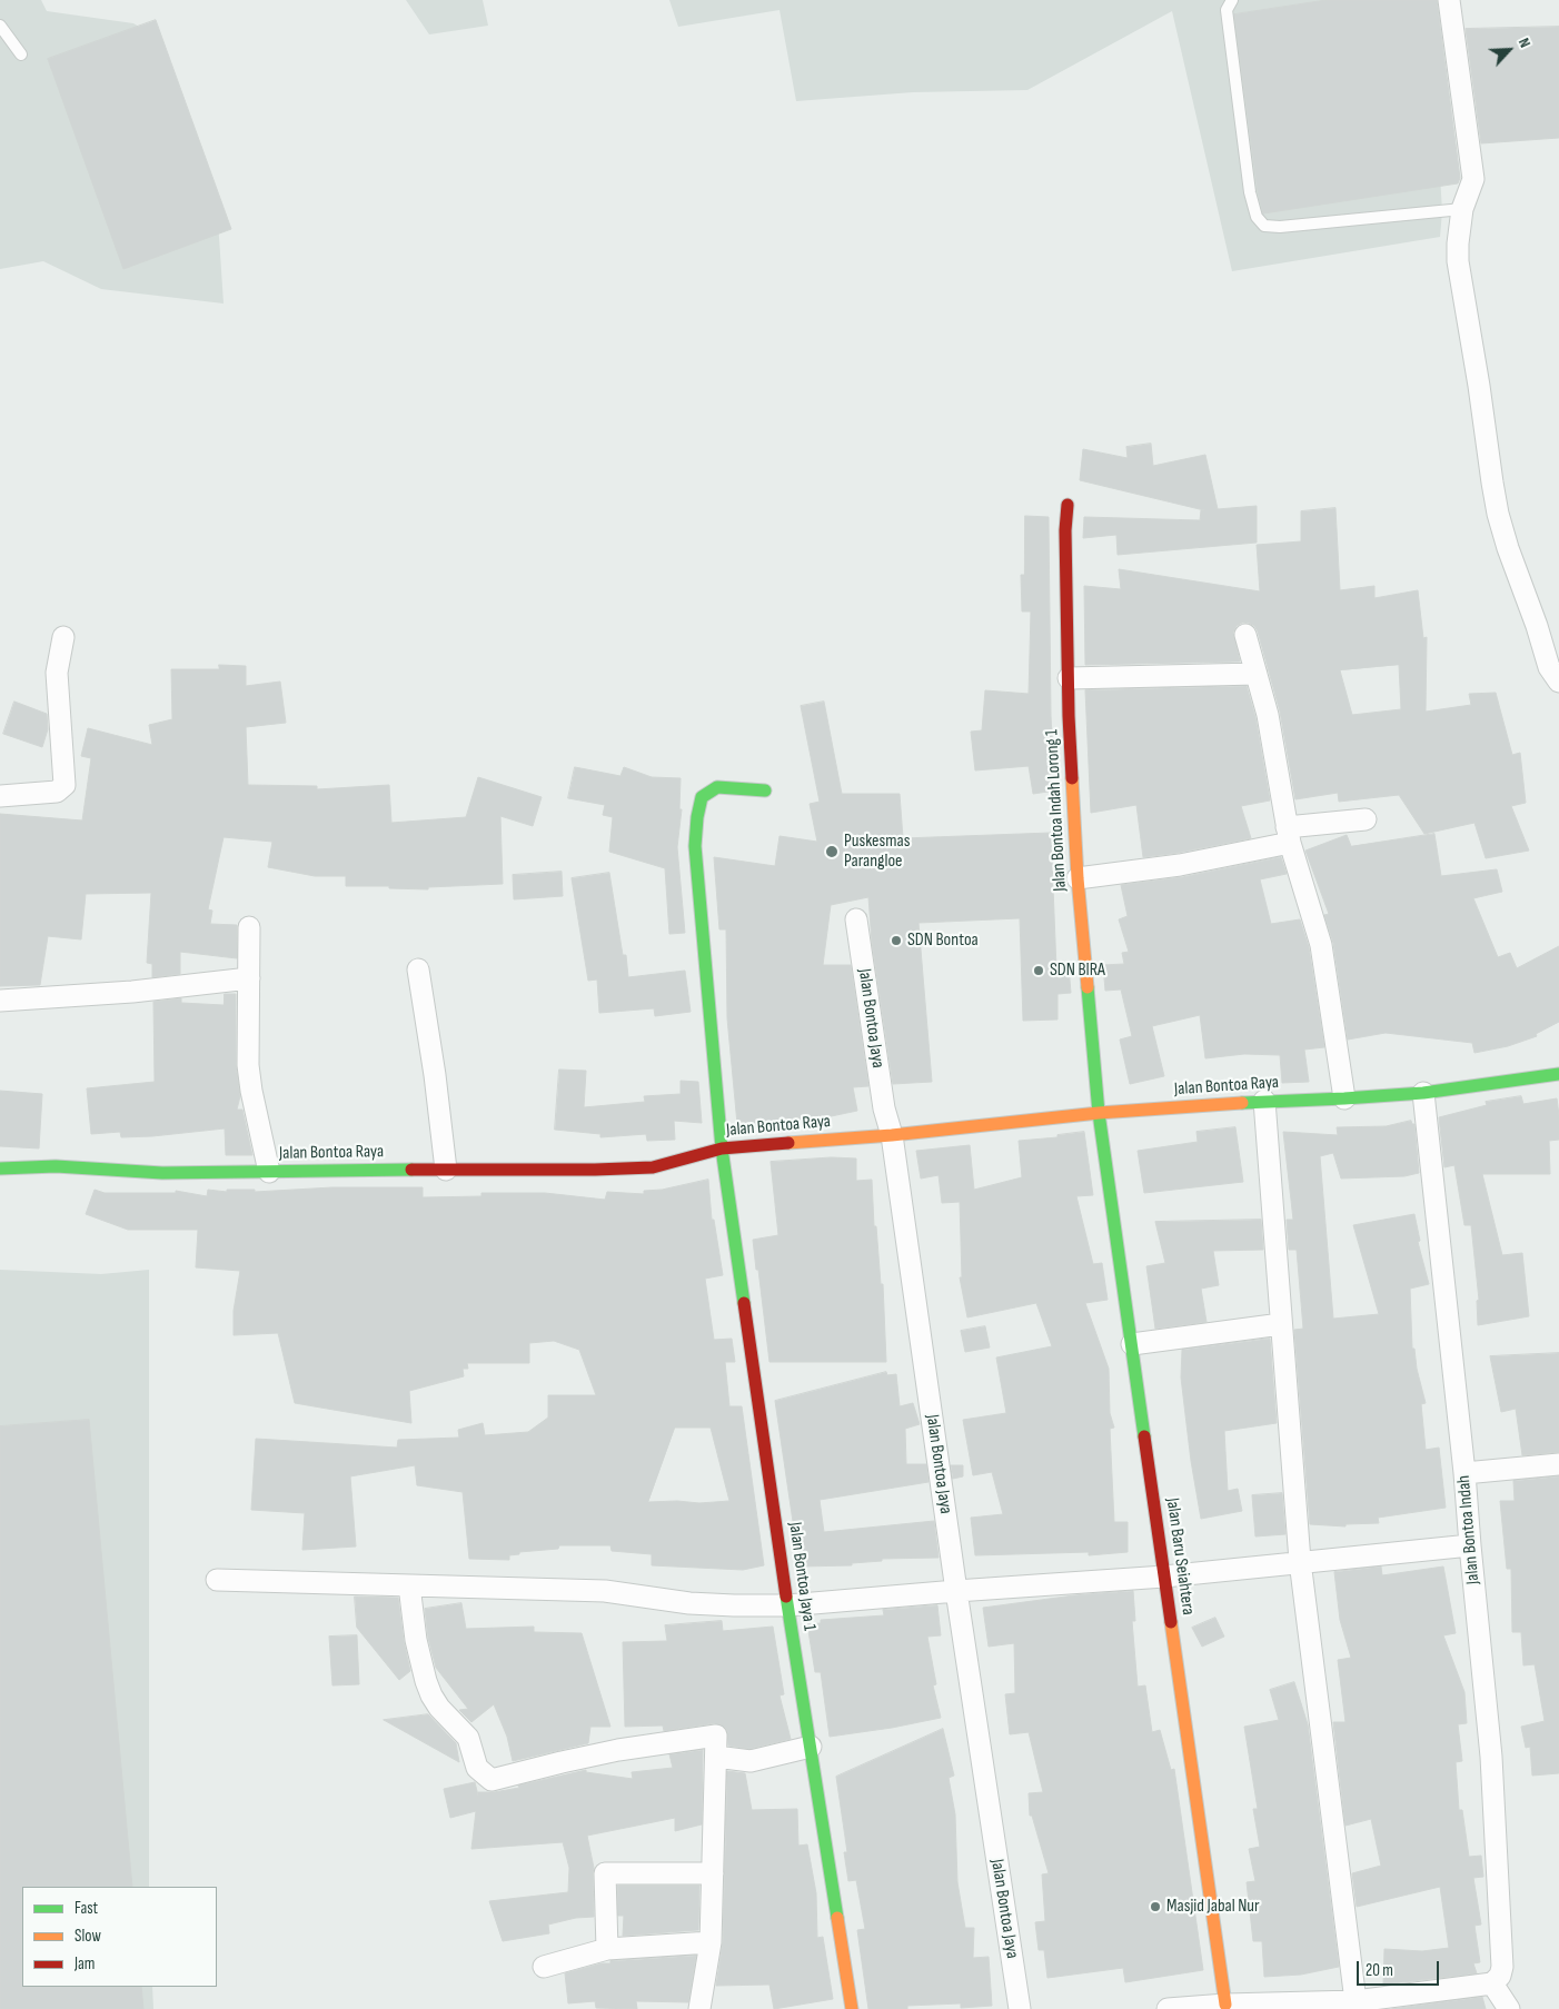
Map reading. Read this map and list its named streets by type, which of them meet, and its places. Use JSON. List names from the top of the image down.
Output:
{
  "streets": {
    "street": [
      "Jalan Bontoa Indah Lorong 1",
      "Jalan Bontoa Jaya",
      "Jalan Bontoa Raya",
      "Jalan Bontoa Indah",
      "Jalan Baru Seiahtera",
      "Jalan Bontoa Jaya 1"
    ]
  },
  "crossings": [
    ["Jalan Bontoa Indah Lorong 1", "Jalan Bontoa Raya"],
    ["Jalan Bontoa Indah Lorong 1", "Jalan Baru Seiahtera"],
    ["Jalan Bontoa Jaya", "Jalan Bontoa Raya"],
    ["Jalan Bontoa Raya", "Jalan Bontoa Indah"],
    ["Jalan Bontoa Raya", "Jalan Baru Seiahtera"],
    ["Jalan Bontoa Raya", "Jalan Bontoa Jaya 1"]
  ],
  "places": [
    "Puskesmas Parangloe",
    "SDN Bontoa",
    "SDN BIRA",
    "Masjid Jabal Nur"
  ],
  "legend": ["Fast", "Slow", "Jam"],
  "scale_bar": "20 m",
  "north": "top right"
}
